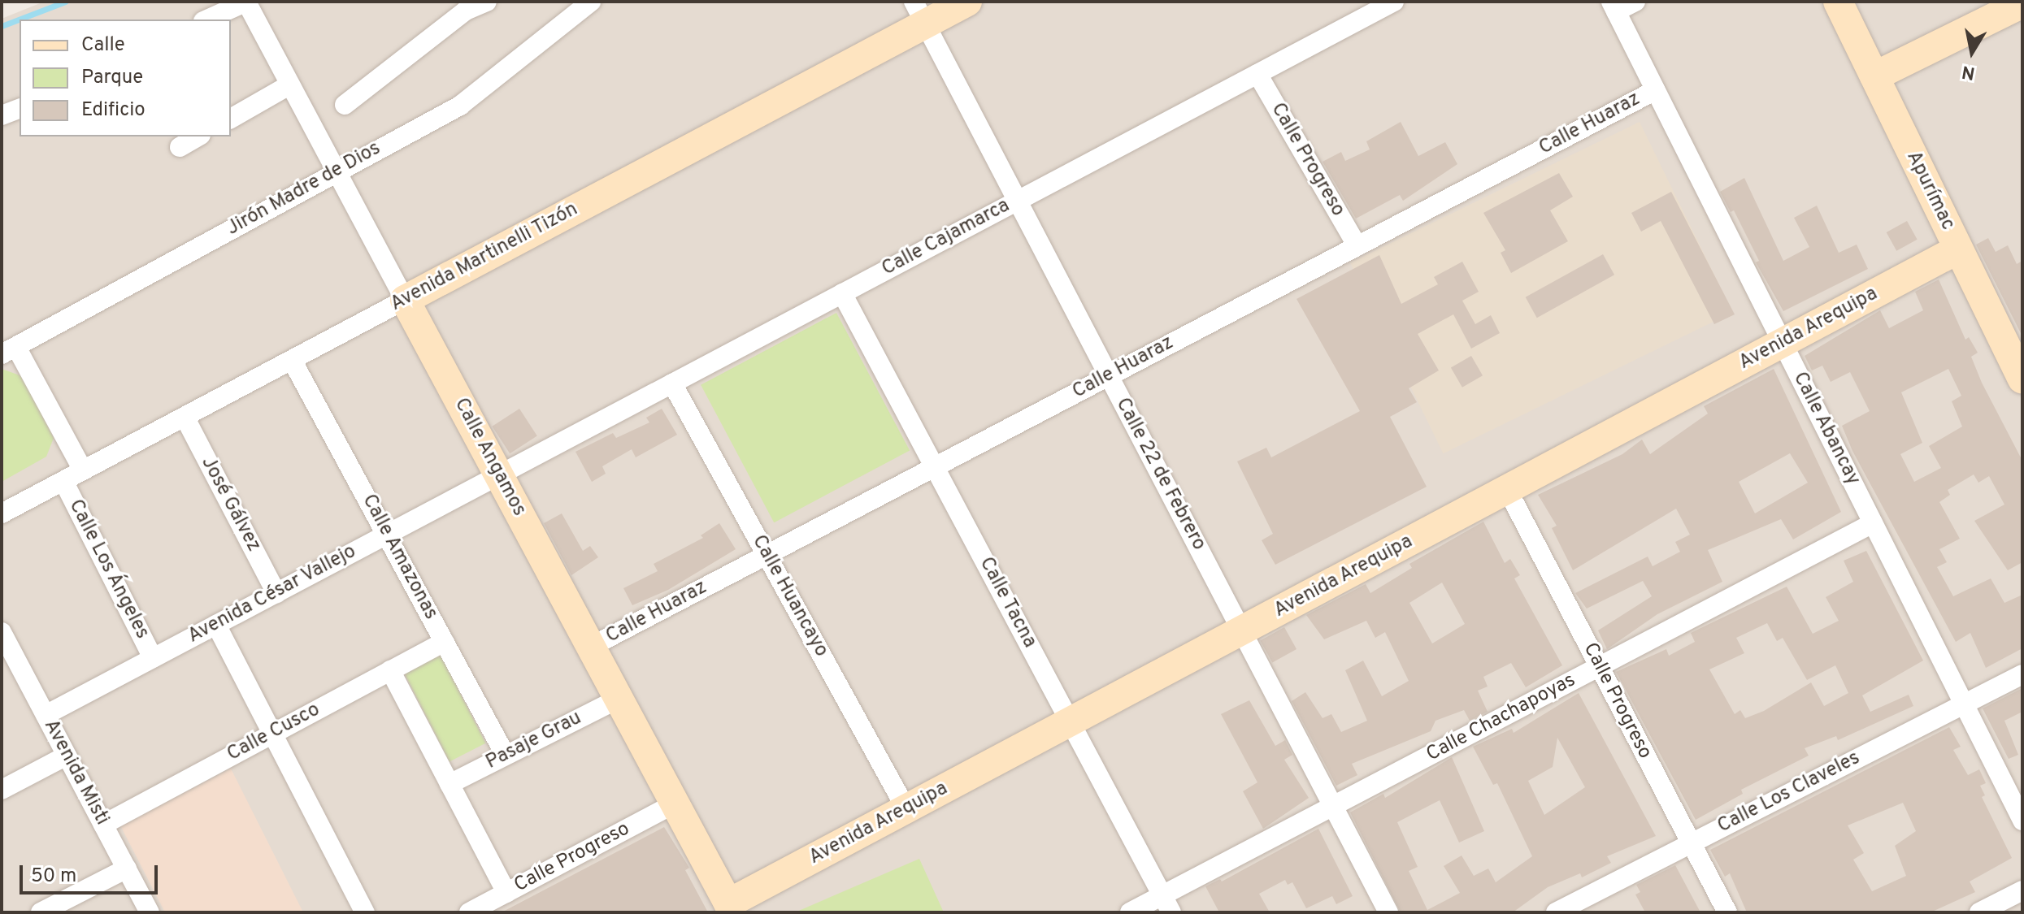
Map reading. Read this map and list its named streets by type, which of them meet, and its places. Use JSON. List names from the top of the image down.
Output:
{
  "streets": {
    "street": [
      "Calle Huaraz",
      "Calle Progreso",
      "Jirón Madre de Dios",
      "Apurímac",
      "Calle Cajamarca",
      "Avenida Martinelli Tizón",
      "Avenida Arequipa",
      "Calle Abancay",
      "Calle Angamos",
      "Calle 22 de Febrero",
      "José Gálvez",
      "Calle Amazonas",
      "Calle Los Ángeles",
      "Avenida César Vallejo",
      "Calle Huancayo",
      "Calle Tacna",
      "Calle Chachapoyas",
      "Calle Cusco",
      "Pasaje Grau",
      "Avenida Misti",
      "Calle Los Claveles"
    ]
  },
  "crossings": [
    ["Calle Huaraz", "Calle Progreso"],
    ["Calle Huaraz", "Calle Abancay"],
    ["Calle Huaraz", "Calle Angamos"],
    ["Calle Huaraz", "Calle 22 de Febrero"],
    ["Calle Huaraz", "Calle Huancayo"],
    ["Calle Huaraz", "Calle Tacna"],
    ["Calle Progreso", "Calle Cajamarca"],
    ["Calle Progreso", "Avenida Arequipa"],
    ["Calle Progreso", "Calle Angamos"],
    ["Calle Progreso", "Calle Chachapoyas"],
    ["Calle Progreso", "Calle Los Claveles"],
    ["Jirón Madre de Dios", "Calle Angamos"],
    ["Apurímac", "Avenida Arequipa"],
    ["Calle Cajamarca", "Calle Angamos"],
    ["Calle Cajamarca", "Calle 22 de Febrero"],
    ["Calle Cajamarca", "Avenida César Vallejo"],
    ["Calle Cajamarca", "Calle Huancayo"],
    ["Calle Cajamarca", "Calle Tacna"],
    ["Avenida Martinelli Tizón", "Calle Angamos"],
    ["Avenida Martinelli Tizón", "Calle 22 de Febrero"],
    ["Avenida Martinelli Tizón", "José Gálvez"],
    ["Avenida Martinelli Tizón", "Calle Amazonas"],
    ["Avenida Martinelli Tizón", "Calle Los Ángeles"],
    ["Avenida Arequipa", "Calle Abancay"],
    ["Avenida Arequipa", "Calle Angamos"],
    ["Avenida Arequipa", "Calle 22 de Febrero"],
    ["Avenida Arequipa", "Calle Huancayo"],
    ["Avenida Arequipa", "Calle Tacna"],
    ["Calle Abancay", "Calle Chachapoyas"],
    ["Calle Abancay", "Calle Los Claveles"],
    ["Calle Angamos", "Avenida César Vallejo"],
    ["Calle Angamos", "Pasaje Grau"],
    ["Calle 22 de Febrero", "Calle Chachapoyas"],
    ["José Gálvez", "Avenida César Vallejo"],
    ["Calle Amazonas", "Avenida César Vallejo"],
    ["Calle Amazonas", "Calle Cusco"],
    ["Calle Amazonas", "Pasaje Grau"],
    ["Calle Los Ángeles", "Avenida César Vallejo"],
    ["Avenida César Vallejo", "Avenida Misti"],
    ["Calle Tacna", "Calle Chachapoyas"],
    ["Calle Cusco", "Avenida Misti"]
  ],
  "legend": ["Calle", "Parque", "Edificio"],
  "scale_bar": "50 m",
  "north": "bottom"
}
